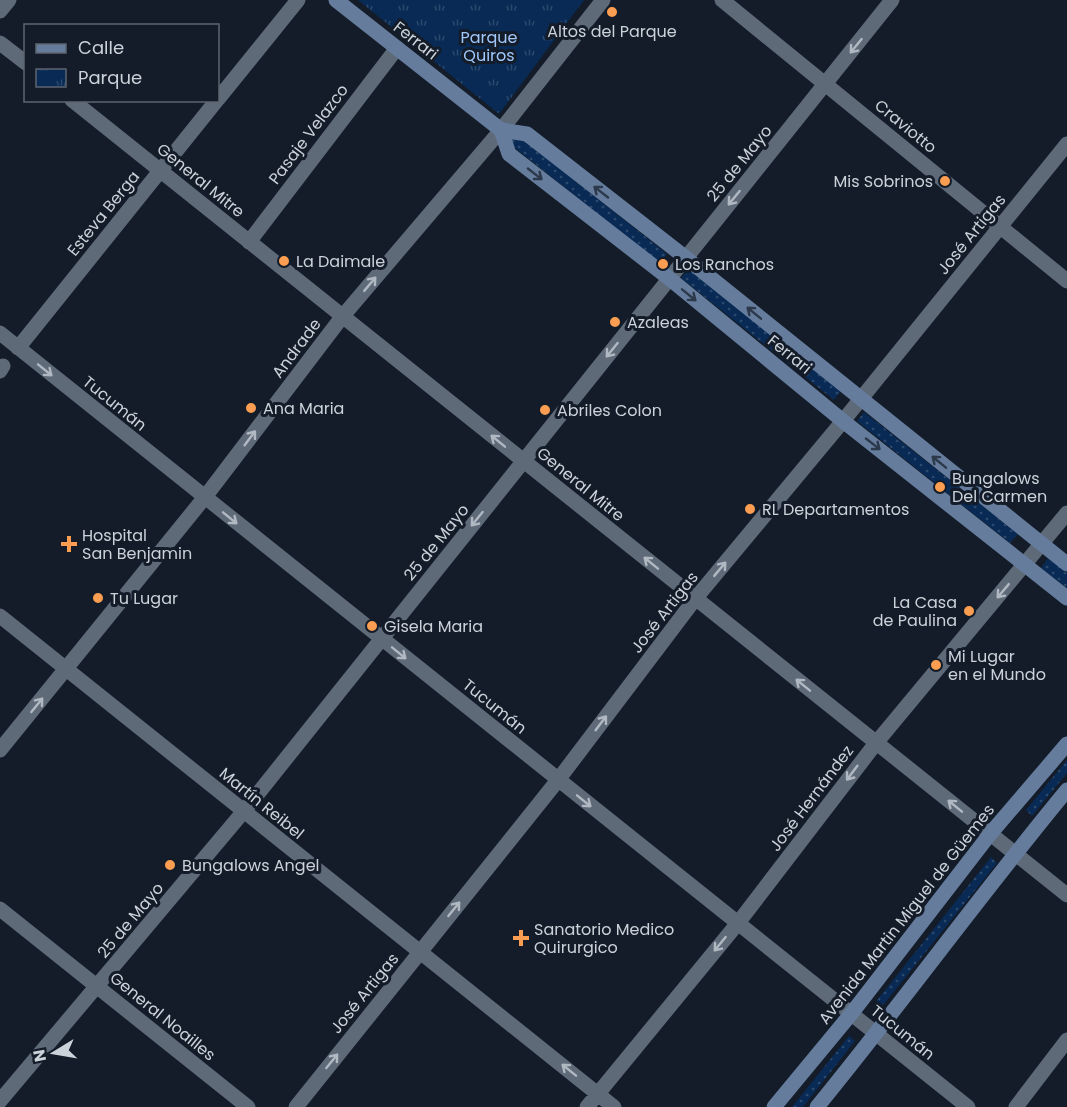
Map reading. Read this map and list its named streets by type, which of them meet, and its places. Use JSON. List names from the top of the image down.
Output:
{
  "streets": {
    "main road": ["Ferrari", "Avenida Martin Miguel de Güemes"],
    "street": [
      "Craviotto",
      "Pasaje Velazco",
      "25 de Mayo",
      "General Mitre",
      "Esteva Berga",
      "José Artigas",
      "Andrade",
      "Tucumán",
      "José Hernández",
      "Martín Reibel",
      "General Noailles"
    ]
  },
  "crossings": [
    ["Ferrari", "Pasaje Velazco"],
    ["Ferrari", "25 de Mayo"],
    ["Ferrari", "José Artigas"],
    ["Ferrari", "Andrade"],
    ["Ferrari", "José Hernández"],
    ["Craviotto", "25 de Mayo"],
    ["Craviotto", "José Artigas"],
    ["Pasaje Velazco", "General Mitre"],
    ["25 de Mayo", "General Mitre"],
    ["25 de Mayo", "Tucumán"],
    ["25 de Mayo", "Martín Reibel"],
    ["25 de Mayo", "General Noailles"],
    ["General Mitre", "Esteva Berga"],
    ["General Mitre", "José Artigas"],
    ["General Mitre", "Andrade"],
    ["General Mitre", "José Hernández"],
    ["General Mitre", "Avenida Martin Miguel de Güemes"],
    ["Esteva Berga", "Tucumán"],
    ["José Artigas", "Tucumán"],
    ["José Artigas", "Martín Reibel"],
    ["Andrade", "Tucumán"],
    ["Andrade", "Martín Reibel"],
    ["Tucumán", "José Hernández"],
    ["Tucumán", "Avenida Martin Miguel de Güemes"],
    ["José Hernández", "Martín Reibel"]
  ],
  "one_way": [
    "25 de Mayo",
    "General Mitre",
    "José Artigas",
    "Andrade",
    "Tucumán",
    "José Hernández"
  ],
  "parks": ["Parque Quiros"],
  "places": {
    "other": [
      "Altos del Parque",
      "Mis Sobrinos",
      "La Daimale",
      "Los Ranchos",
      "Azaleas",
      "Ana Maria",
      "Abriles Colon",
      "Bungalows Del Carmen",
      "RL Departamentos",
      "Tu Lugar",
      "La Casa de Paulina",
      "Gisela Maria",
      "Mi Lugar en el Mundo",
      "Bungalows Angel"
    ],
    "health": ["Hospital San Benjamin", "Sanatorio Medico Quirurgico"]
  },
  "legend": ["Calle", "Parque"],
  "north": "left"
}
